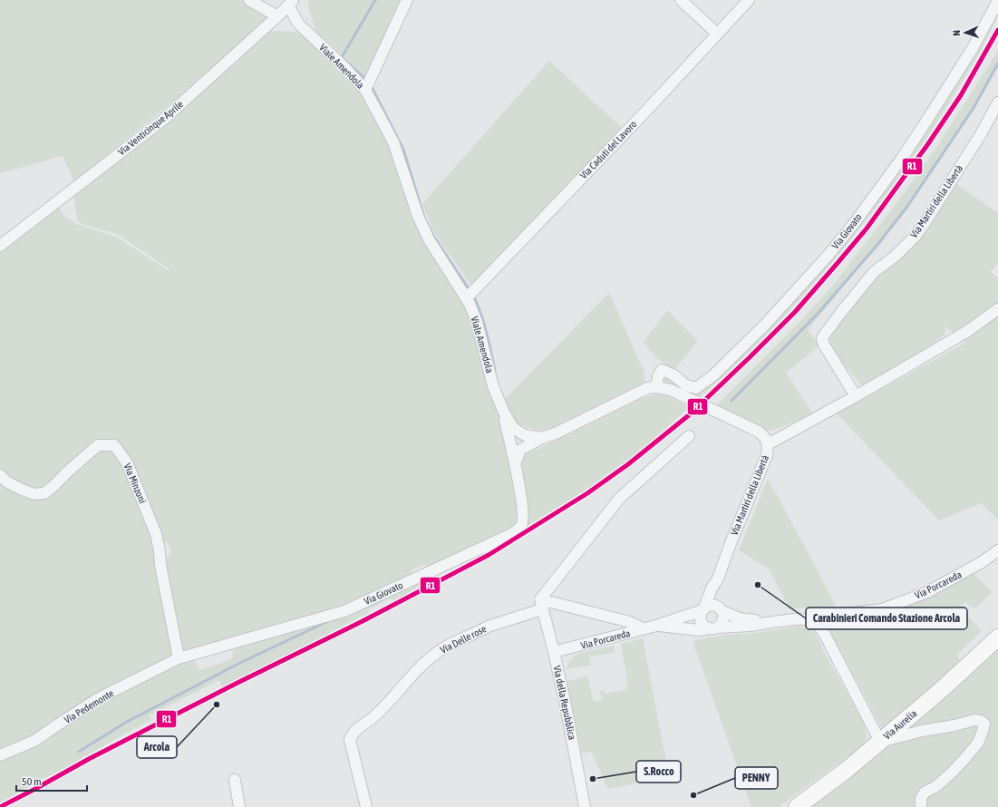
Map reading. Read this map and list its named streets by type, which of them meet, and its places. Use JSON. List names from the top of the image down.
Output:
{
  "streets": {
    "main road": ["Via Aurelia"],
    "street": [
      "Viale Amendola",
      "Via Venticinque Aprile",
      "Via Caduti del Lavoro",
      "Via Martiri della Libertà",
      "Via Giovato",
      "Via Minzoni",
      "Via Porcareda",
      "Via Delle rose",
      "Via della Repubblica",
      "Via Pedemonte"
    ]
  },
  "crossings": [
    ["Viale Amendola", "Via Venticinque Aprile"],
    ["Viale Amendola", "Via Caduti del Lavoro"],
    ["Viale Amendola", "Via Martiri della Libertà"],
    ["Viale Amendola", "Via Giovato"],
    ["Via Giovato", "Via Minzoni"],
    ["Via Giovato", "Via Pedemonte"],
    ["Via Minzoni", "Via Pedemonte"],
    ["Via Porcareda", "Via della Repubblica"],
    ["Via Delle rose", "Via della Repubblica"]
  ],
  "places": [
    "Carabinieri Comando Stazione Arcola",
    "Arcola",
    "S.Rocco",
    "PENNY"
  ],
  "lines": ["transit line R1"],
  "scale_bar": "50 m",
  "north": "left"
}
